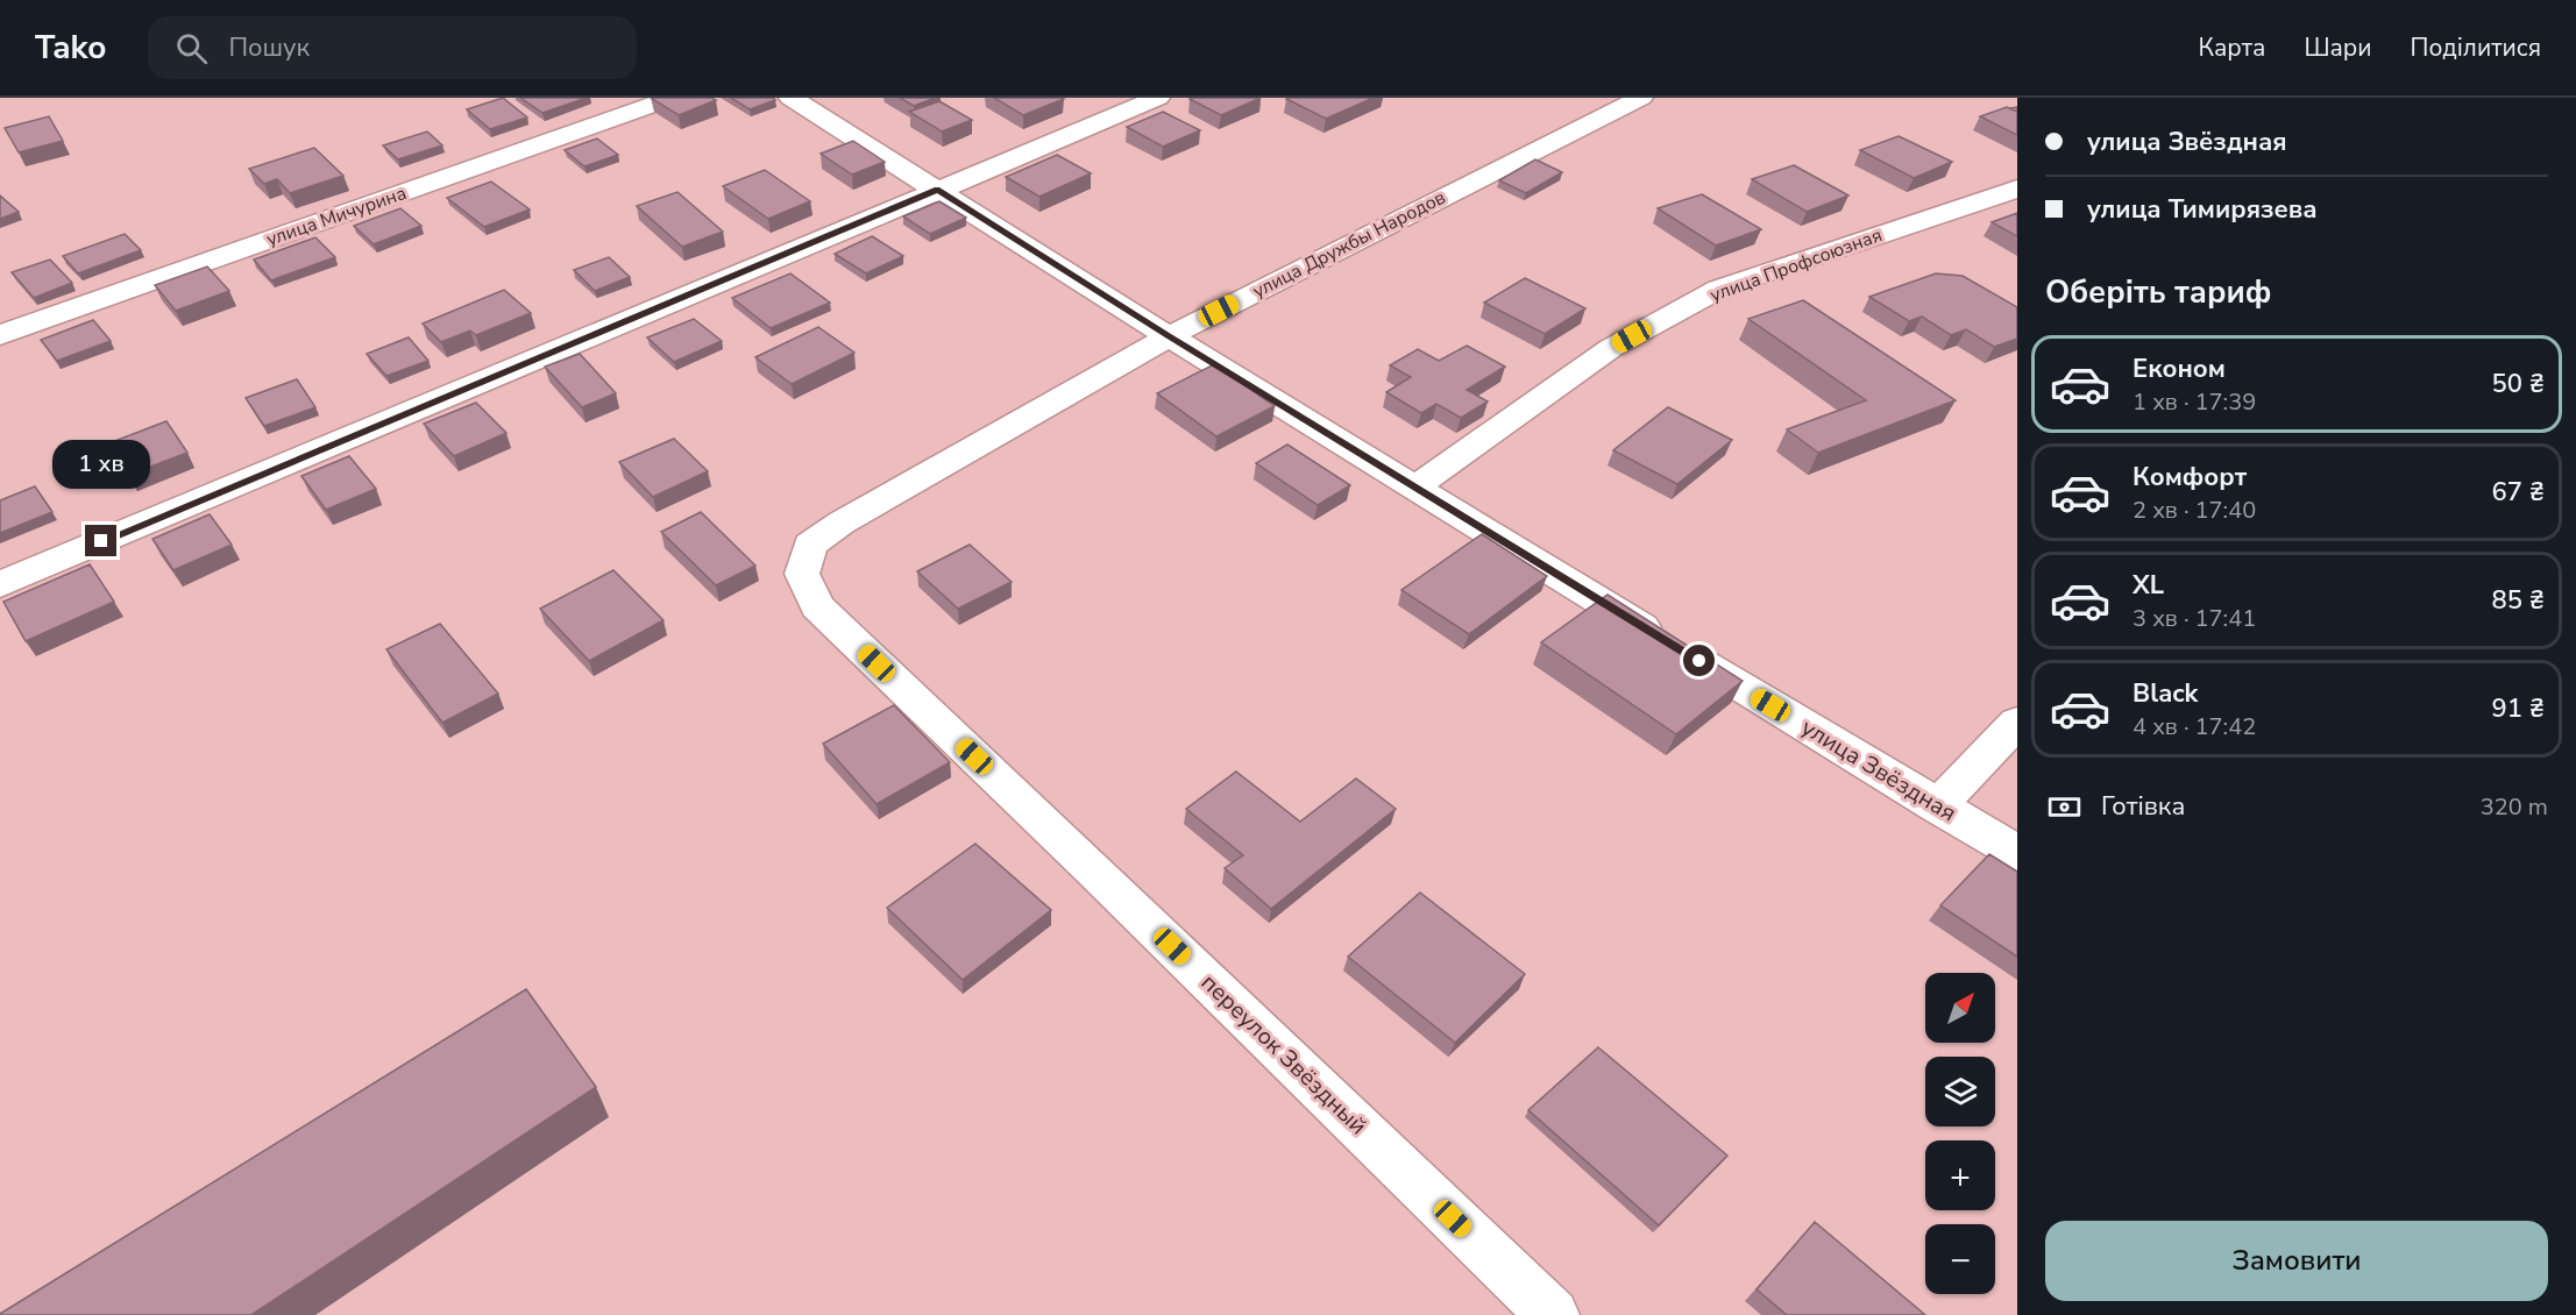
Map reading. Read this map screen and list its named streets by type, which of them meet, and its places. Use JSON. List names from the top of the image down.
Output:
{
  "streets": {
    "street": [
      "улица Мичурина",
      "улица Дружбы Народов",
      "улица Профсоюзная",
      "улица Звёздная",
      "переулок Звёздный"
    ]
  },
  "crossings": [
    ["улица Дружбы Народов", "улица Звёздная"],
    ["улица Дружбы Народов", "переулок Звёздный"],
    ["улица Профсоюзная", "улица Звёздная"]
  ],
  "north": "top right",
  "page": {
    "header": "Tako",
    "search": "Пошук",
    "nav": ["Карта", "Шари", "Поділитися"],
    "banner": ["улица Звёздная", "улица Тимирязева"],
    "heading": "Оберіть тариф",
    "list": [
      {
        "name": "Економ",
        "note": "1 хв · 17:39",
        "value": "50 ₴"
      },
      {
        "name": "Комфорт",
        "note": "2 хв · 17:40",
        "value": "67 ₴"
      },
      {
        "name": "XL",
        "note": "3 хв · 17:41",
        "value": "85 ₴"
      },
      {
        "name": "Black",
        "note": "4 хв · 17:42",
        "value": "91 ₴"
      }
    ],
    "bubble": "1 хв",
    "pay": ["Готівка", "320 m"],
    "map_buttons": ["+", "−"],
    "buttons": "Замовити"
  }
}
